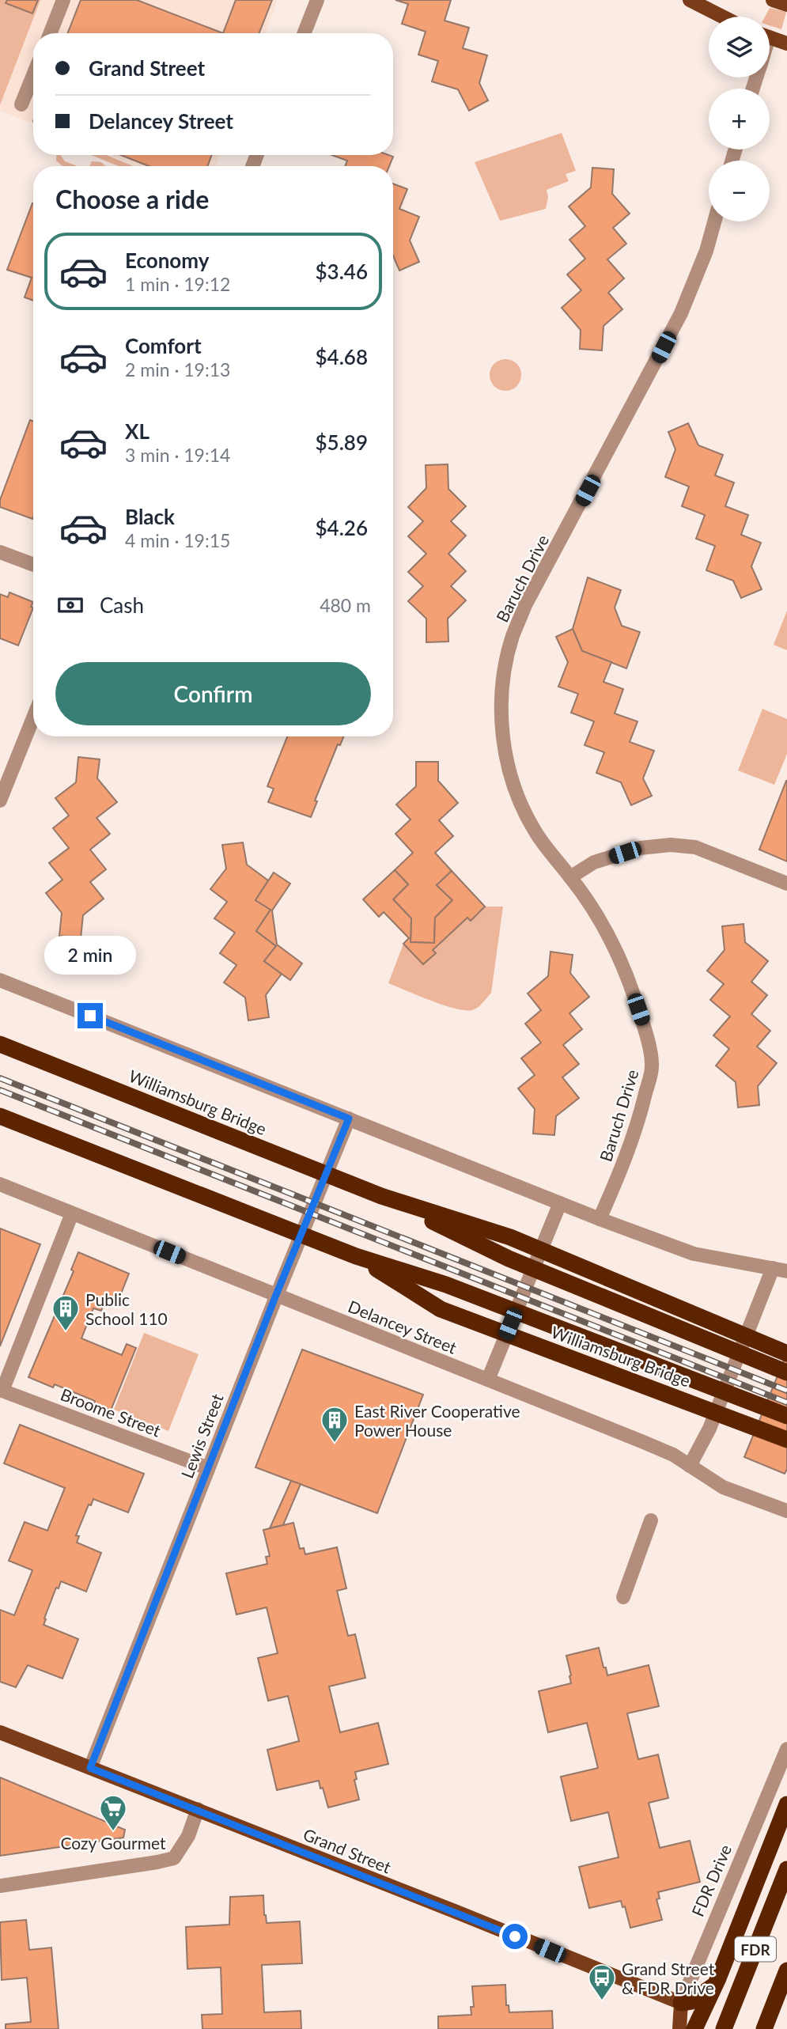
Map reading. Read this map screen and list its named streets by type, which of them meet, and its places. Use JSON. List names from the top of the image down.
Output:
{
  "streets": {
    "highway": ["Williamsburg Bridge", "FDR"],
    "main road": ["Grand Street", "FDR Drive"],
    "street": [
      "Baruch Drive",
      "Delancey Street",
      "Broome Street",
      "Lewis Street"
    ]
  },
  "crossings": [
    ["Delancey Street", "Lewis Street"],
    ["Broome Street", "Lewis Street"],
    ["Lewis Street", "Grand Street"],
    ["Grand Street", "FDR Drive"]
  ],
  "places": {
    "building": ["Public School 110", "East River Cooperative Power House"],
    "supermarket": ["Cozy Gourmet"],
    "bus stop": ["Grand Street & FDR Drive"]
  },
  "page": {
    "map_buttons": ["+", "−"],
    "banner": ["Grand Street", "Delancey Street"],
    "heading": "Choose a ride",
    "list": [
      {
        "name": "Economy",
        "note": "1 min · 19:12",
        "value": "$3.46"
      },
      {
        "name": "Comfort",
        "note": "2 min · 19:13",
        "value": "$4.68"
      },
      {
        "name": "XL",
        "note": "3 min · 19:14",
        "value": "$5.89"
      },
      {
        "name": "Black",
        "note": "4 min · 19:15",
        "value": "$4.26"
      }
    ],
    "pay": ["Cash", "480 m"],
    "buttons": "Confirm",
    "bubble": "2 min"
  }
}
